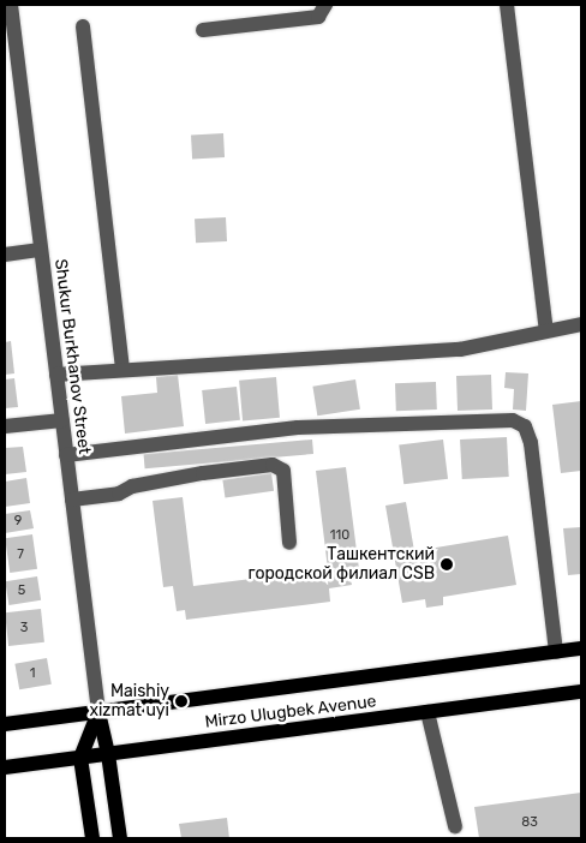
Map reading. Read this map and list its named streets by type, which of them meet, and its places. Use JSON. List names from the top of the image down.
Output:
{
  "streets": {
    "main road": ["Mirzo Ulugbek Avenue"],
    "street": ["Shukur Burkhanov Street"]
  },
  "crossings": [
    ["Shukur Burkhanov Street", "Mirzo Ulugbek Avenue"]
  ],
  "places": ["Ташкентский городской филиал CSB", "Maishiy xizmat uyi"],
  "house_numbers": [
    "9",
    "110",
    "7",
    "5",
    "3",
    "1",
    "83"
  ]
}
